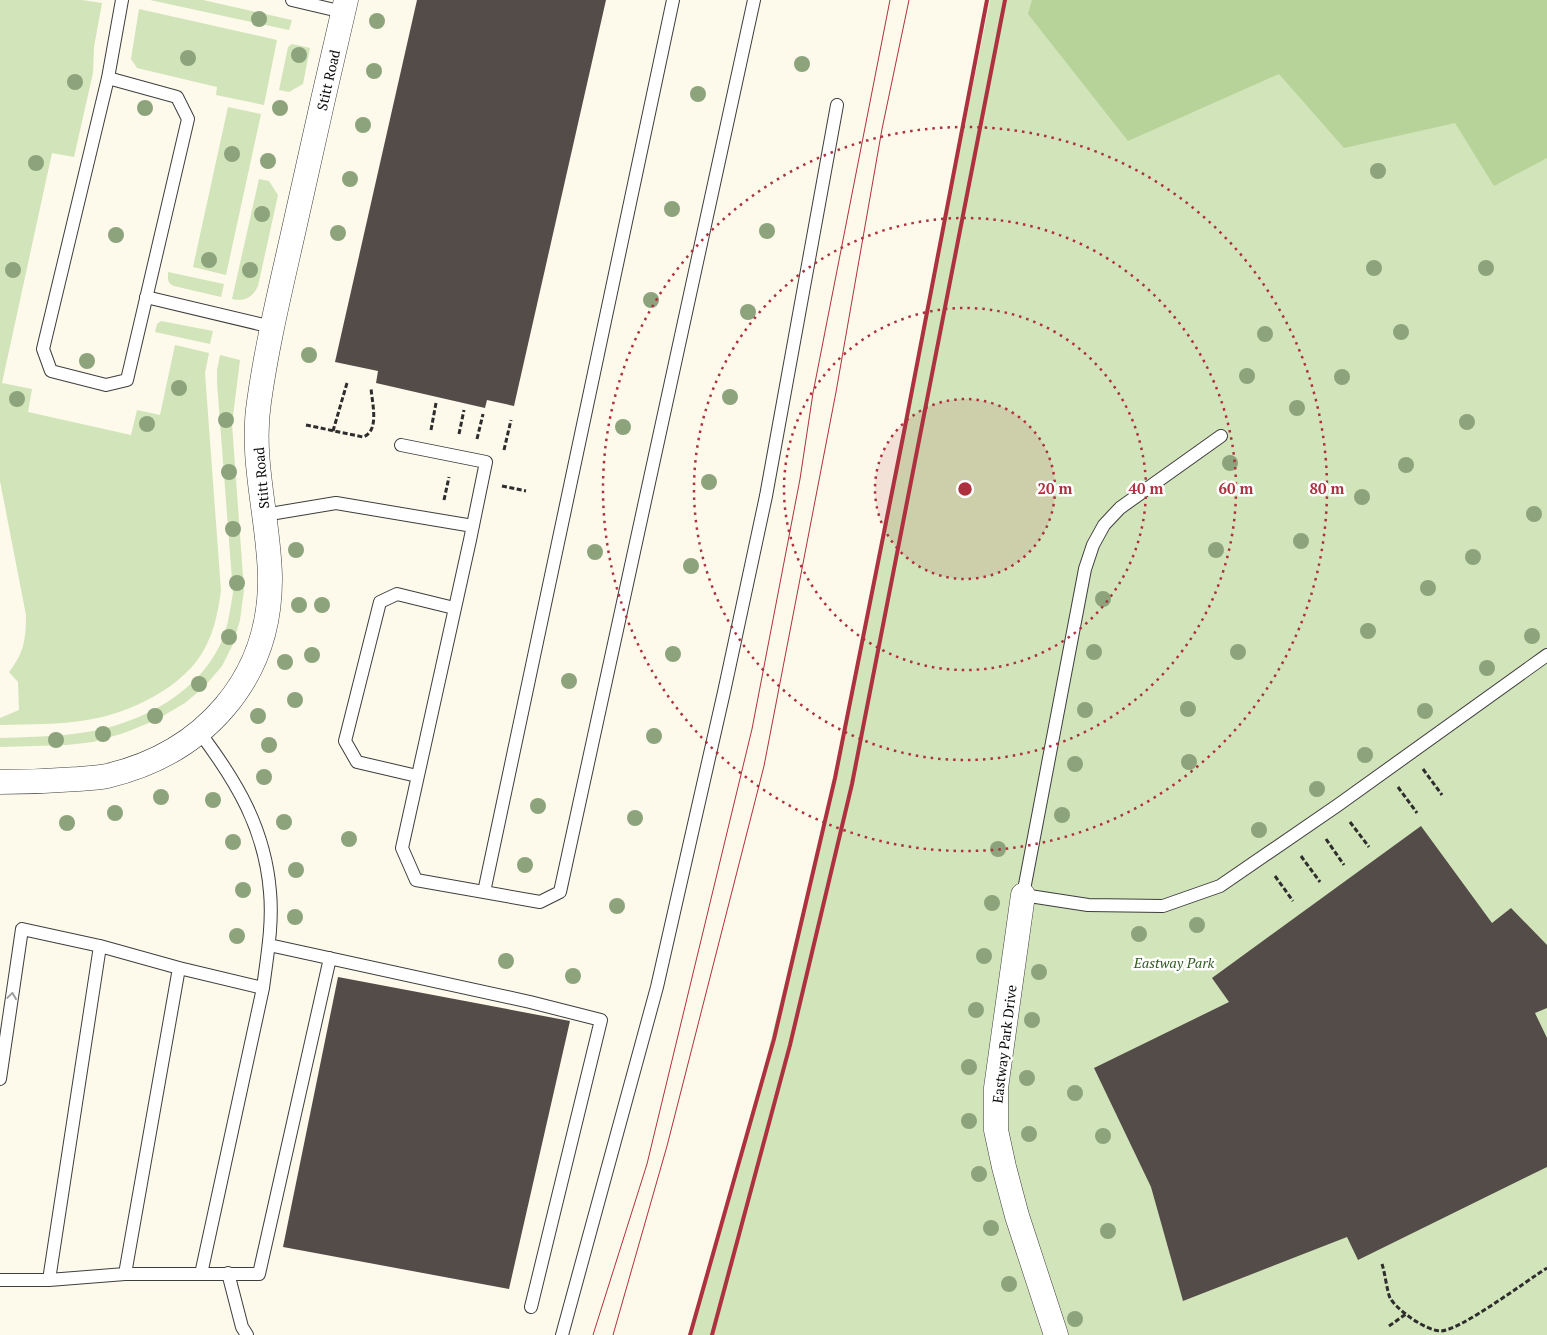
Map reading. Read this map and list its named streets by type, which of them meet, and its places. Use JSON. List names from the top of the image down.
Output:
{
  "streets": {
    "street": ["Stitt Road", "Eastway Park Drive"]
  },
  "parks": ["Eastway Park"],
  "rings": [
    "20 m",
    "40 m",
    "60 m",
    "80 m"
  ]
}
